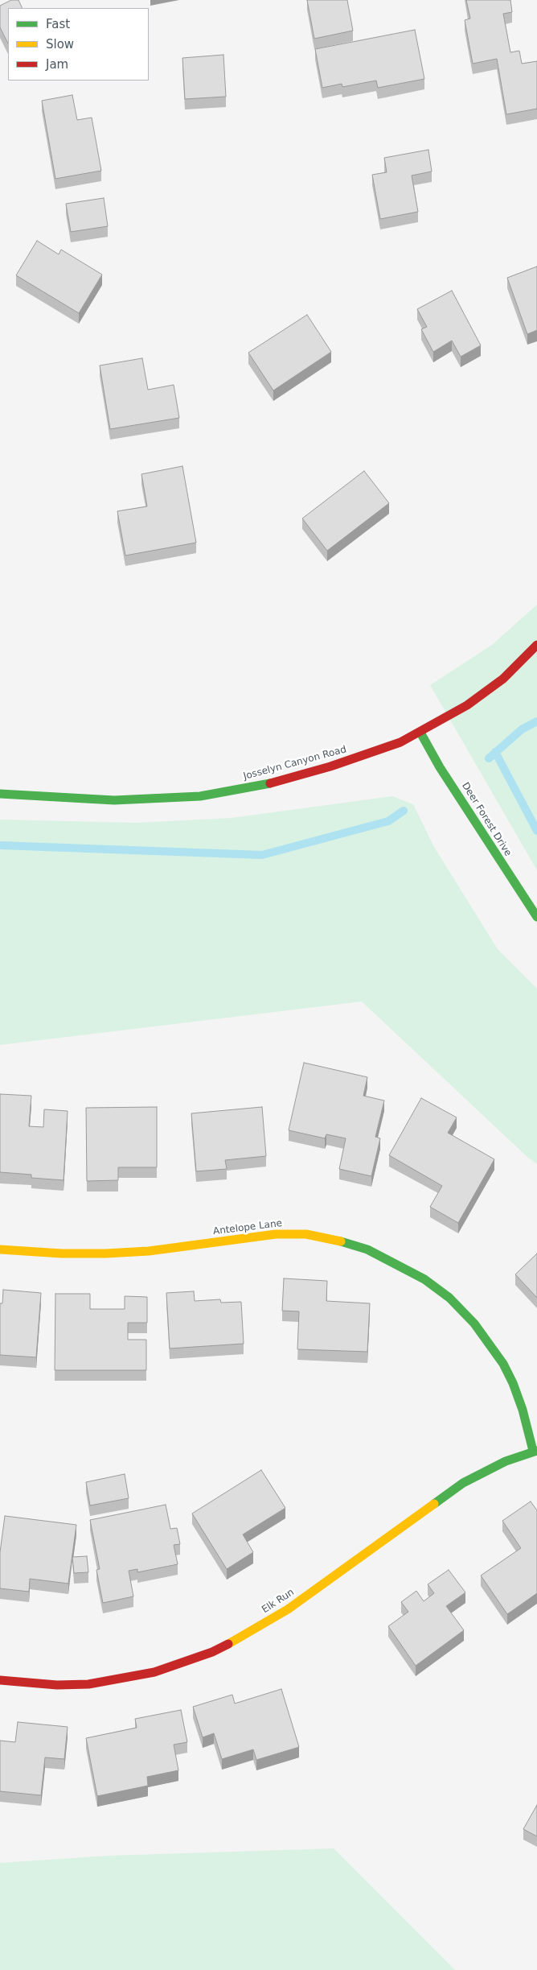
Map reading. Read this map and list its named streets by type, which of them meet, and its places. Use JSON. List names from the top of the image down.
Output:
{
  "streets": {
    "street": [
      "Josselyn Canyon Road",
      "Deer Forest Drive",
      "Antelope Lane",
      "Elk Run"
    ]
  },
  "crossings": [
    ["Josselyn Canyon Road", "Deer Forest Drive"],
    ["Antelope Lane", "Elk Run"]
  ],
  "legend": ["Fast", "Slow", "Jam"]
}
